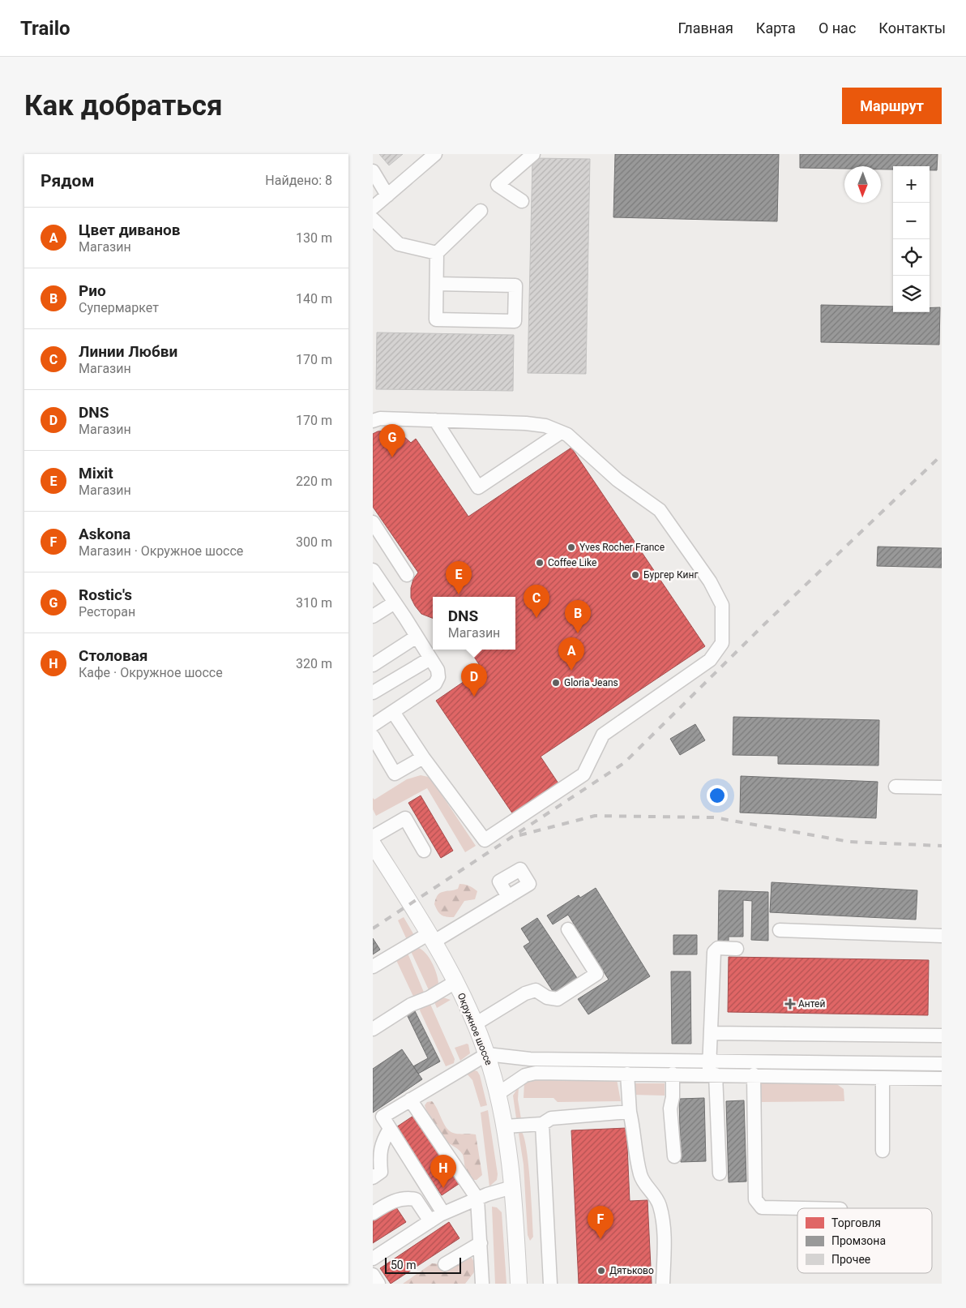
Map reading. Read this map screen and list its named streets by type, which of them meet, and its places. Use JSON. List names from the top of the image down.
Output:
{
  "streets": {
    "main road": ["Окружное шоссе"]
  },
  "places": {
    "other": [
      "Yves Rocher France",
      "Coffee Like",
      "Бургер Кинг",
      "Gloria Jeans",
      "Дятьково"
    ],
    "health": ["Антей"]
  },
  "legend": ["Торговля", "Промзона", "Прочее"],
  "scale_bar": "50 m",
  "north": "bottom",
  "page": {
    "header": "Trailo",
    "nav": [
      "Главная",
      "Карта",
      "О нас",
      "Контакты"
    ],
    "buttons": "Маршрут",
    "title": "Как добраться",
    "heading": ["Рядом", "Найдено: 8"],
    "map_buttons": ["+", "−"],
    "list": [
      {
        "mark": "A",
        "name": "Цвет диванов",
        "note": "Магазин",
        "value": "130 m"
      },
      {
        "mark": "B",
        "name": "Рио",
        "note": "Супермаркет",
        "value": "140 m"
      },
      {
        "mark": "C",
        "name": "Линии Любви",
        "note": "Магазин",
        "value": "170 m"
      },
      {
        "mark": "D",
        "name": "DNS",
        "note": "Магазин",
        "value": "170 m"
      },
      {
        "mark": "E",
        "name": "Mixit",
        "note": "Магазин",
        "value": "220 m"
      },
      {
        "mark": "F",
        "name": "Askona",
        "note": "Магазин · Окружное шоссе",
        "value": "300 m"
      },
      {
        "mark": "G",
        "name": "Rostic's",
        "note": "Ресторан",
        "value": "310 m"
      },
      {
        "mark": "H",
        "name": "Столовая",
        "note": "Кафе · Окружное шоссе",
        "value": "320 m"
      }
    ],
    "pins": [
      "G",
      "E",
      "C",
      "B",
      "A",
      "D",
      "H",
      "F"
    ],
    "popup": ["DNS", "Магазин"],
    "scale": "50 m"
  }
}
